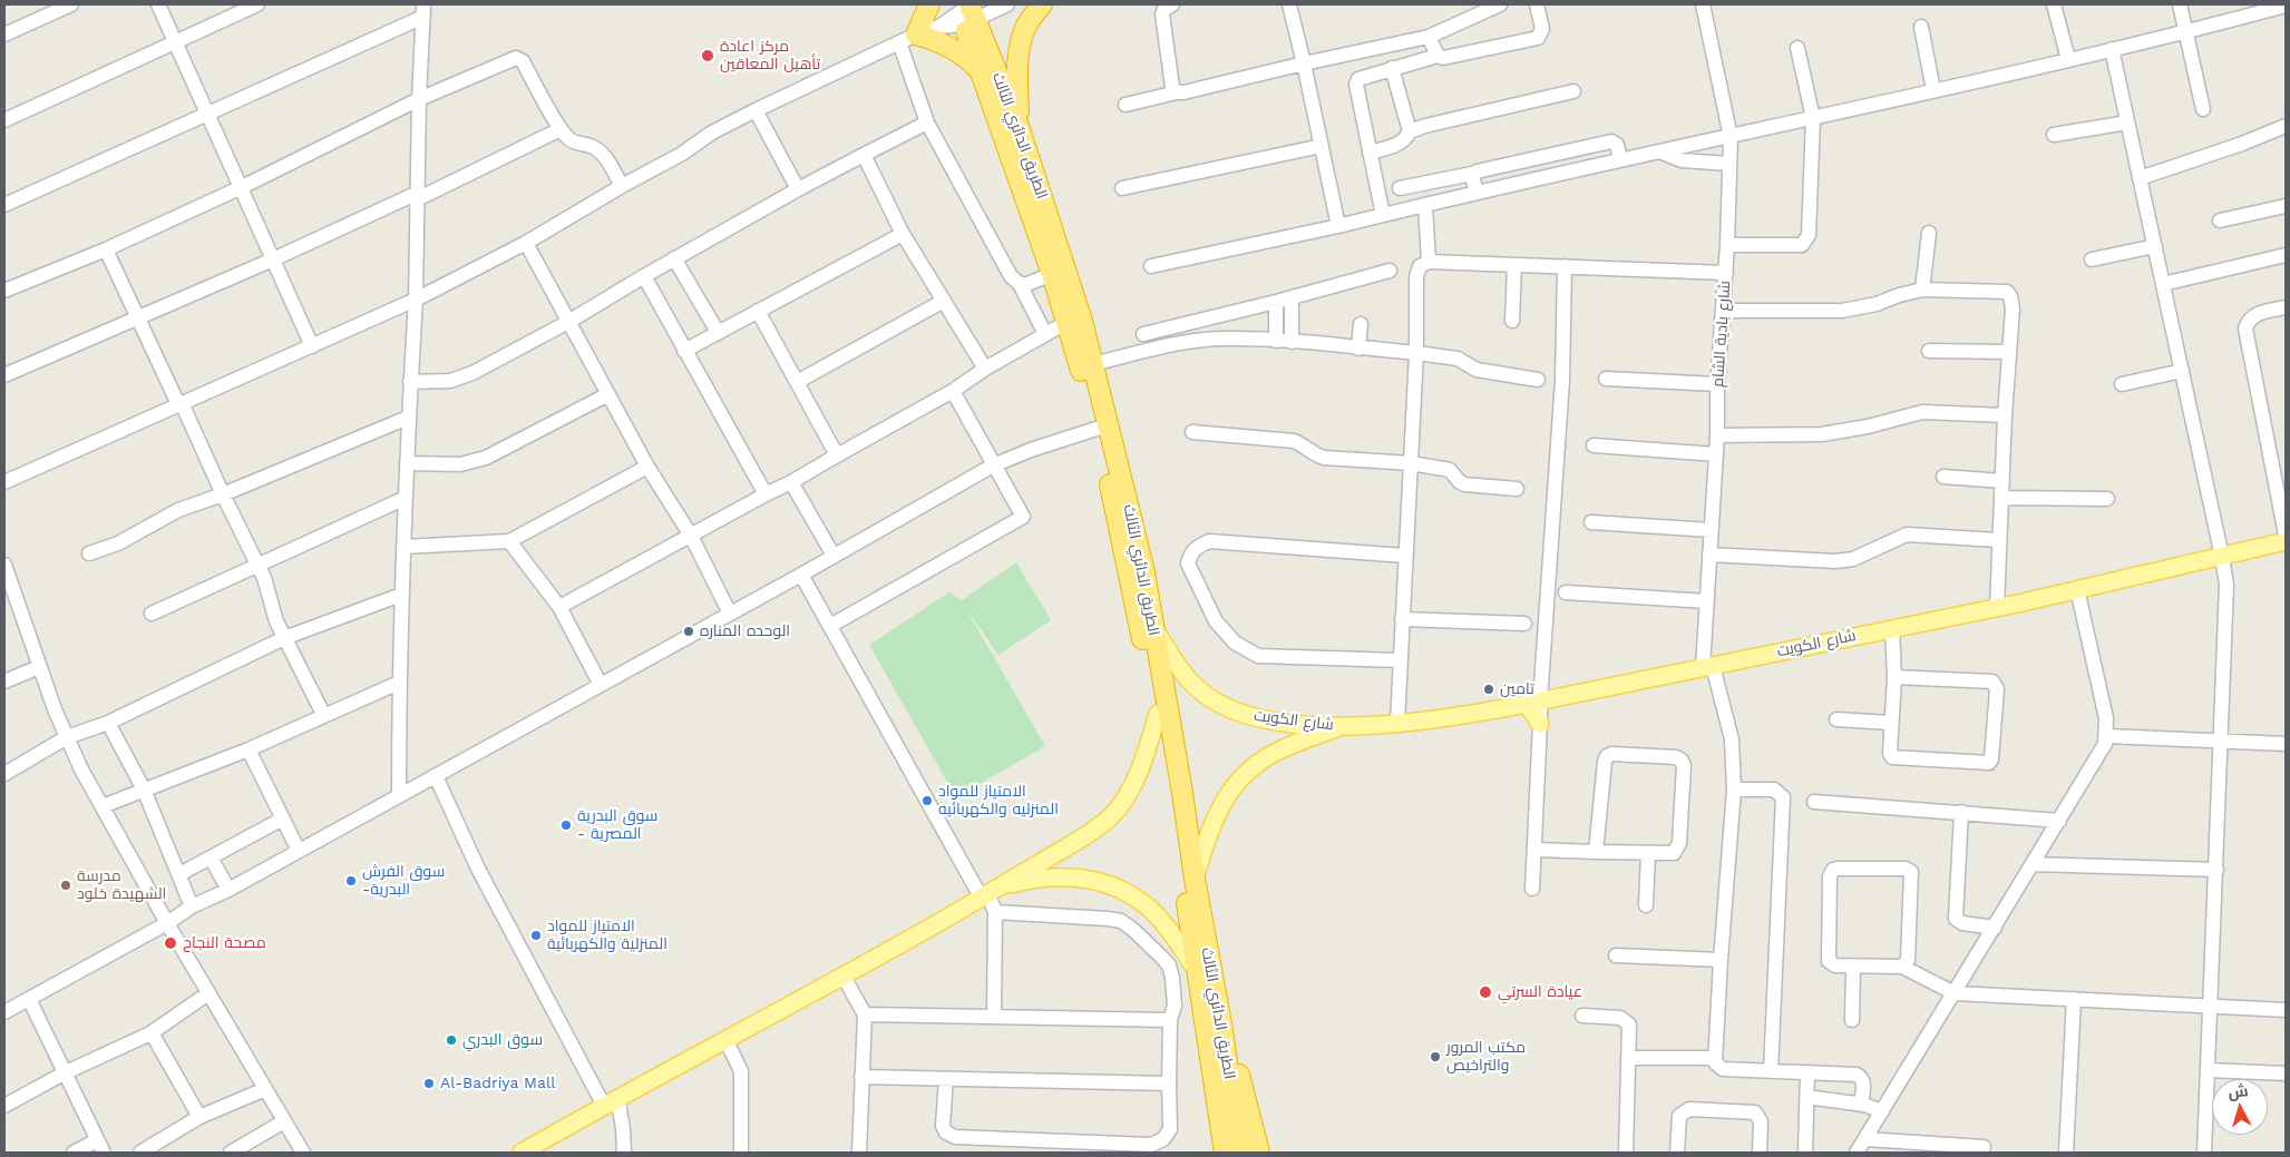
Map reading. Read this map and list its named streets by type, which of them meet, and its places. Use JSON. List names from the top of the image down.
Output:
{
  "streets": {
    "highway": ["الطريق الدائري الثالث"],
    "main road": ["شارع الكويت"],
    "street": ["شارع بادية الشام"]
  },
  "crossings": [
    ["الطريق الدائري الثالث", "شارع الكويت"],
    ["شارع بادية الشام", "شارع الكويت"]
  ],
  "places": [
    "مركز اعادة تأهيل المعاقين",
    "الوحده المناره",
    "تامين",
    "الامتياز للمواد المنزليه والكهربائيه",
    "سوق البدرية - المصرية",
    "سوق الفرش -البدرية",
    "مدرسة الشهيدة خلود",
    "الامتياز للمواد المنزلية والكهربائية",
    "مصحة النجاح",
    "عيادة السرتي",
    "سوق البدري",
    "مكتب المرور والتراخيص",
    "Al-Badriya Mall"
  ],
  "north": "top"
}
